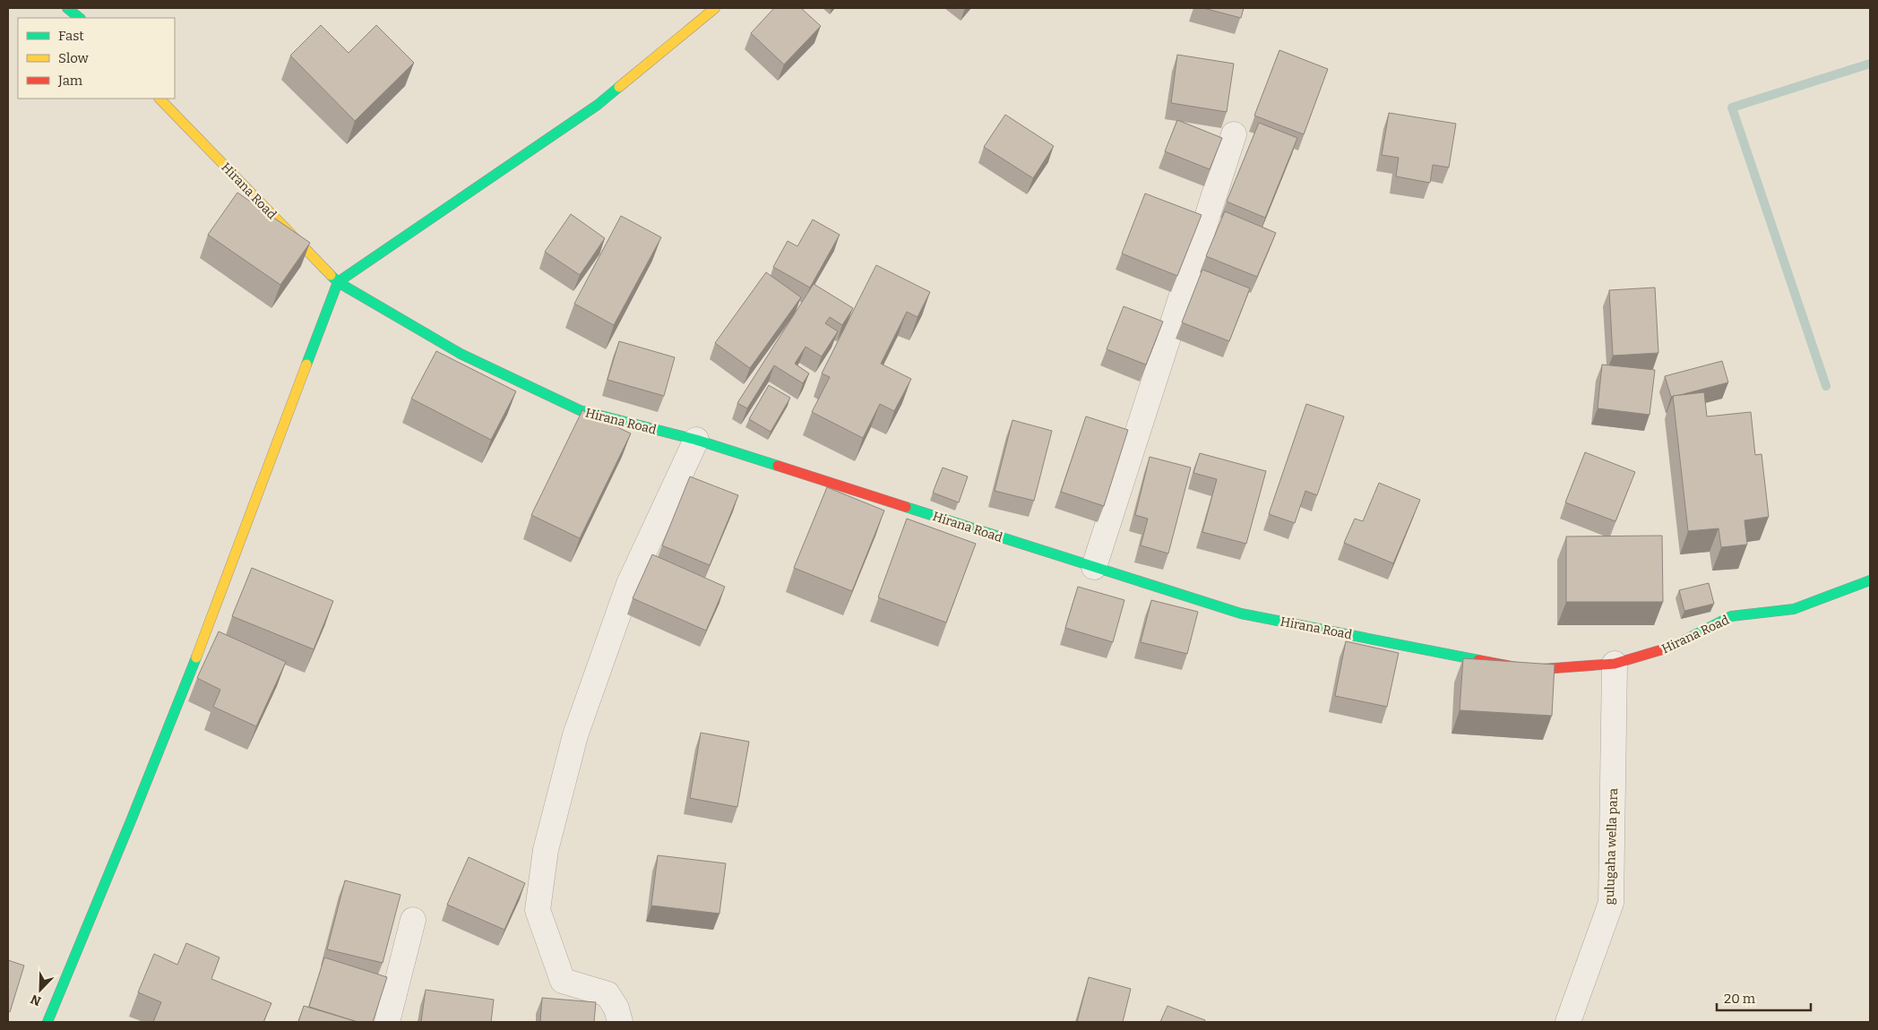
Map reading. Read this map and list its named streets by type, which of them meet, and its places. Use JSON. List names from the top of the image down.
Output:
{
  "streets": {
    "street": ["Hirana Road", "gulugaha wella para"]
  },
  "crossings": [
    ["Hirana Road", "gulugaha wella para"]
  ],
  "legend": ["Fast", "Slow", "Jam"],
  "scale_bar": "20 m",
  "north": "bottom left"
}
